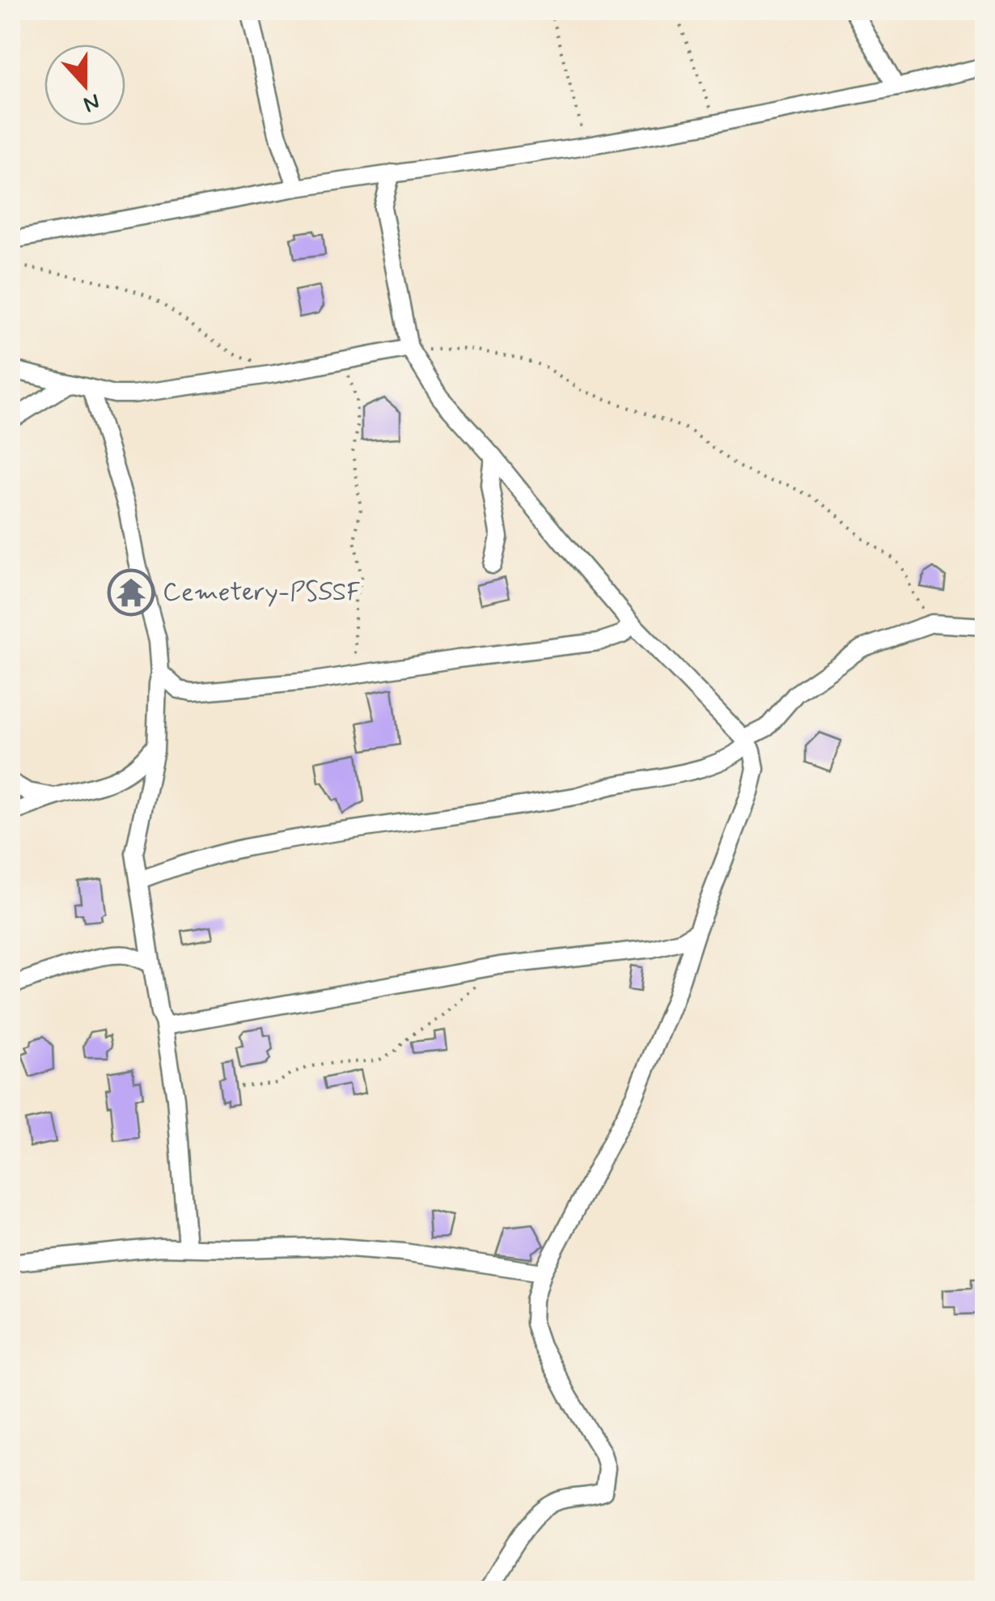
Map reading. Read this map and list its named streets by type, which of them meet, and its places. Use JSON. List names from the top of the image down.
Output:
{
  "places": {
    "temple": ["Cemetery-PSSSF"]
  },
  "north": "bottom"
}
